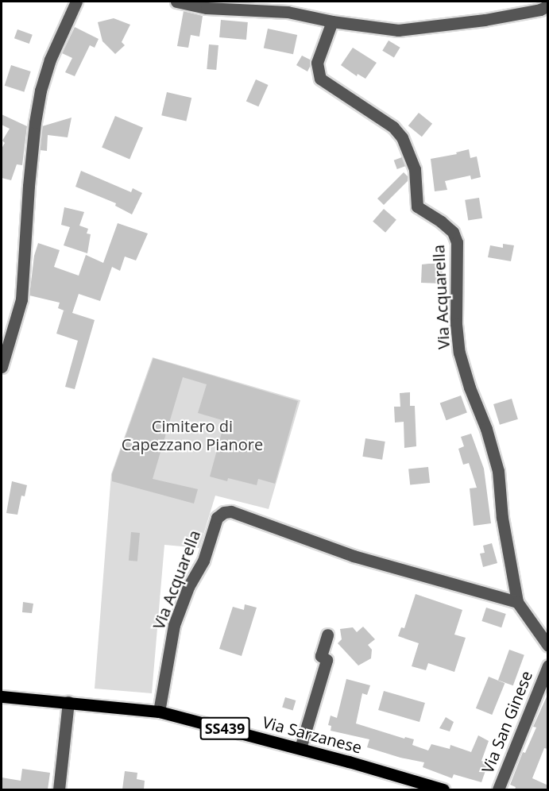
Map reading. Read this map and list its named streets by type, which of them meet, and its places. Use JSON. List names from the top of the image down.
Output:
{
  "streets": {
    "main road": ["SS439", "Via Sarzanese"],
    "street": ["Via Acquarella", "Via San Ginese"]
  },
  "crossings": [
    ["Via Acquarella", "Via Sarzanese"]
  ],
  "parks": ["Cimitero di Capezzano Pianore"]
}
